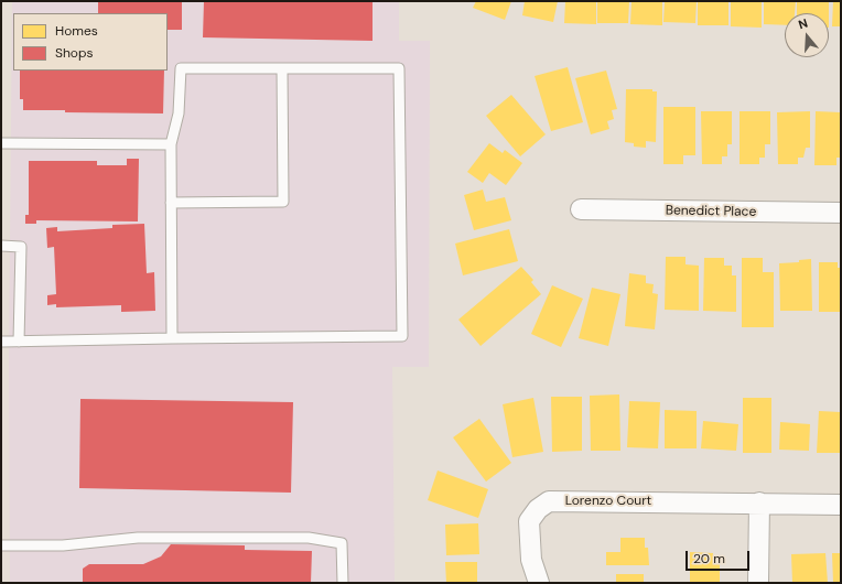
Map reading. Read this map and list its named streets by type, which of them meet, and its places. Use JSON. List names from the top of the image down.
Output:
{
  "streets": {
    "street": ["Benedict Place", "Lorenzo Court"]
  },
  "legend": ["Homes", "Shops"],
  "scale_bar": "20 m",
  "north": "top"
}
